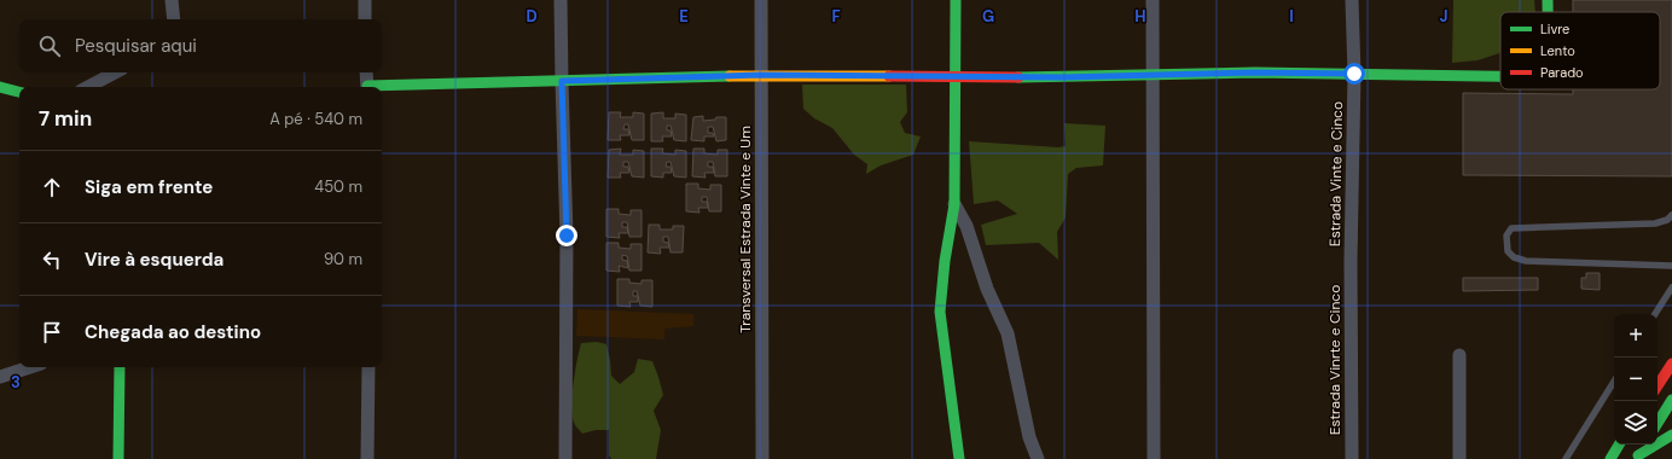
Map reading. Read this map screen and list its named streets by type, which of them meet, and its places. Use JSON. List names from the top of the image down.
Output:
{
  "streets": {
    "street": ["Estrada Vinte e Cinco", "Transversal Estrada Vinte e Um", "Estrada Vinrte e Cinco"]
  },
  "crossings": [
    ["Estrada Vinte e Cinco", "Estrada Vinrte e Cinco"]
  ],
  "legend": ["Livre", "Lento", "Parado"],
  "page": {
    "search": "Pesquisar aqui",
    "heading": ["7 min", "A pé · 540 m"],
    "list": [
      ["Siga em frente", "450 m"],
      ["Vire à esquerda", "90 m"],
      "Chegada ao destino"
    ],
    "map_buttons": ["+", "−"]
  },
  "grid": {
    "columns": [
      "D",
      "E",
      "F",
      "G",
      "H",
      "I",
      "J"
    ],
    "rows": ["3"]
  }
}
